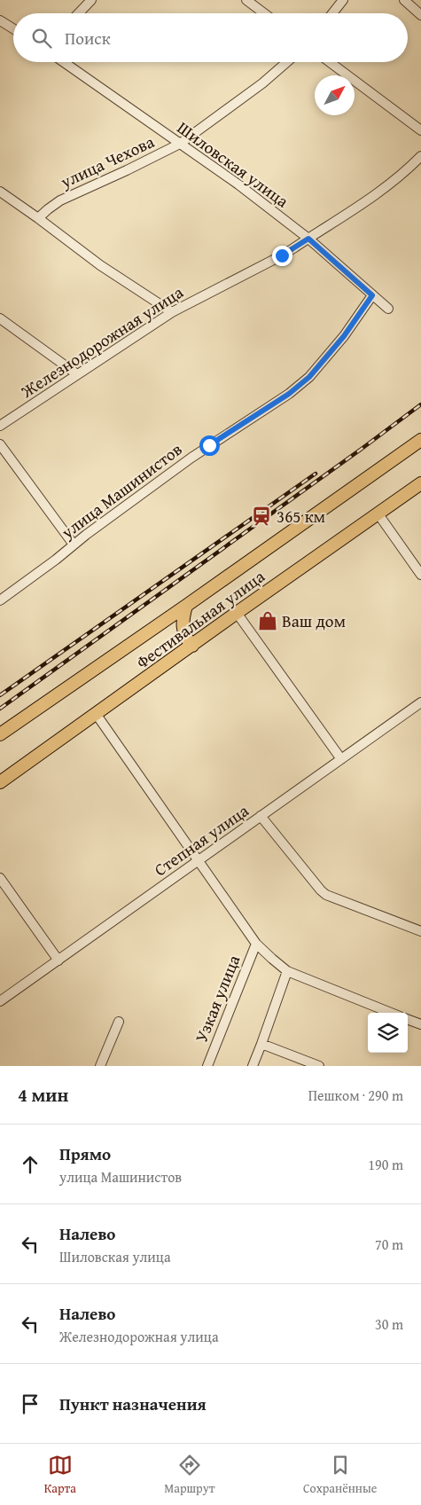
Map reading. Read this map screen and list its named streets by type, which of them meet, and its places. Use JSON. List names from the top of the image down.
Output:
{
  "streets": {
    "main road": ["Фестивальная улица"],
    "street": [
      "улица Чехова",
      "Шиловская улица",
      "Железнодорожная улица",
      "улица Машинистов",
      "Степная улица",
      "Узкая улица"
    ]
  },
  "crossings": [
    ["улица Чехова", "Шиловская улица"],
    ["Шиловская улица", "Железнодорожная улица"],
    ["Шиловская улица", "улица Машинистов"]
  ],
  "places": {
    "station": ["365 км"],
    "shop": ["Ваш дом"]
  },
  "north": "top right",
  "page": {
    "search": "Поиск",
    "heading": ["4 мин", "Пешком · 290 m"],
    "list": [
      ["Прямо", "улица Машинистов", "190 m"],
      ["Налево", "Шиловская улица", "70 m"],
      ["Налево", "Железнодорожная улица", "30 m"],
      "Пункт назначения"
    ],
    "nav": ["Карта", "Маршрут", "Сохранённые"]
  }
}
